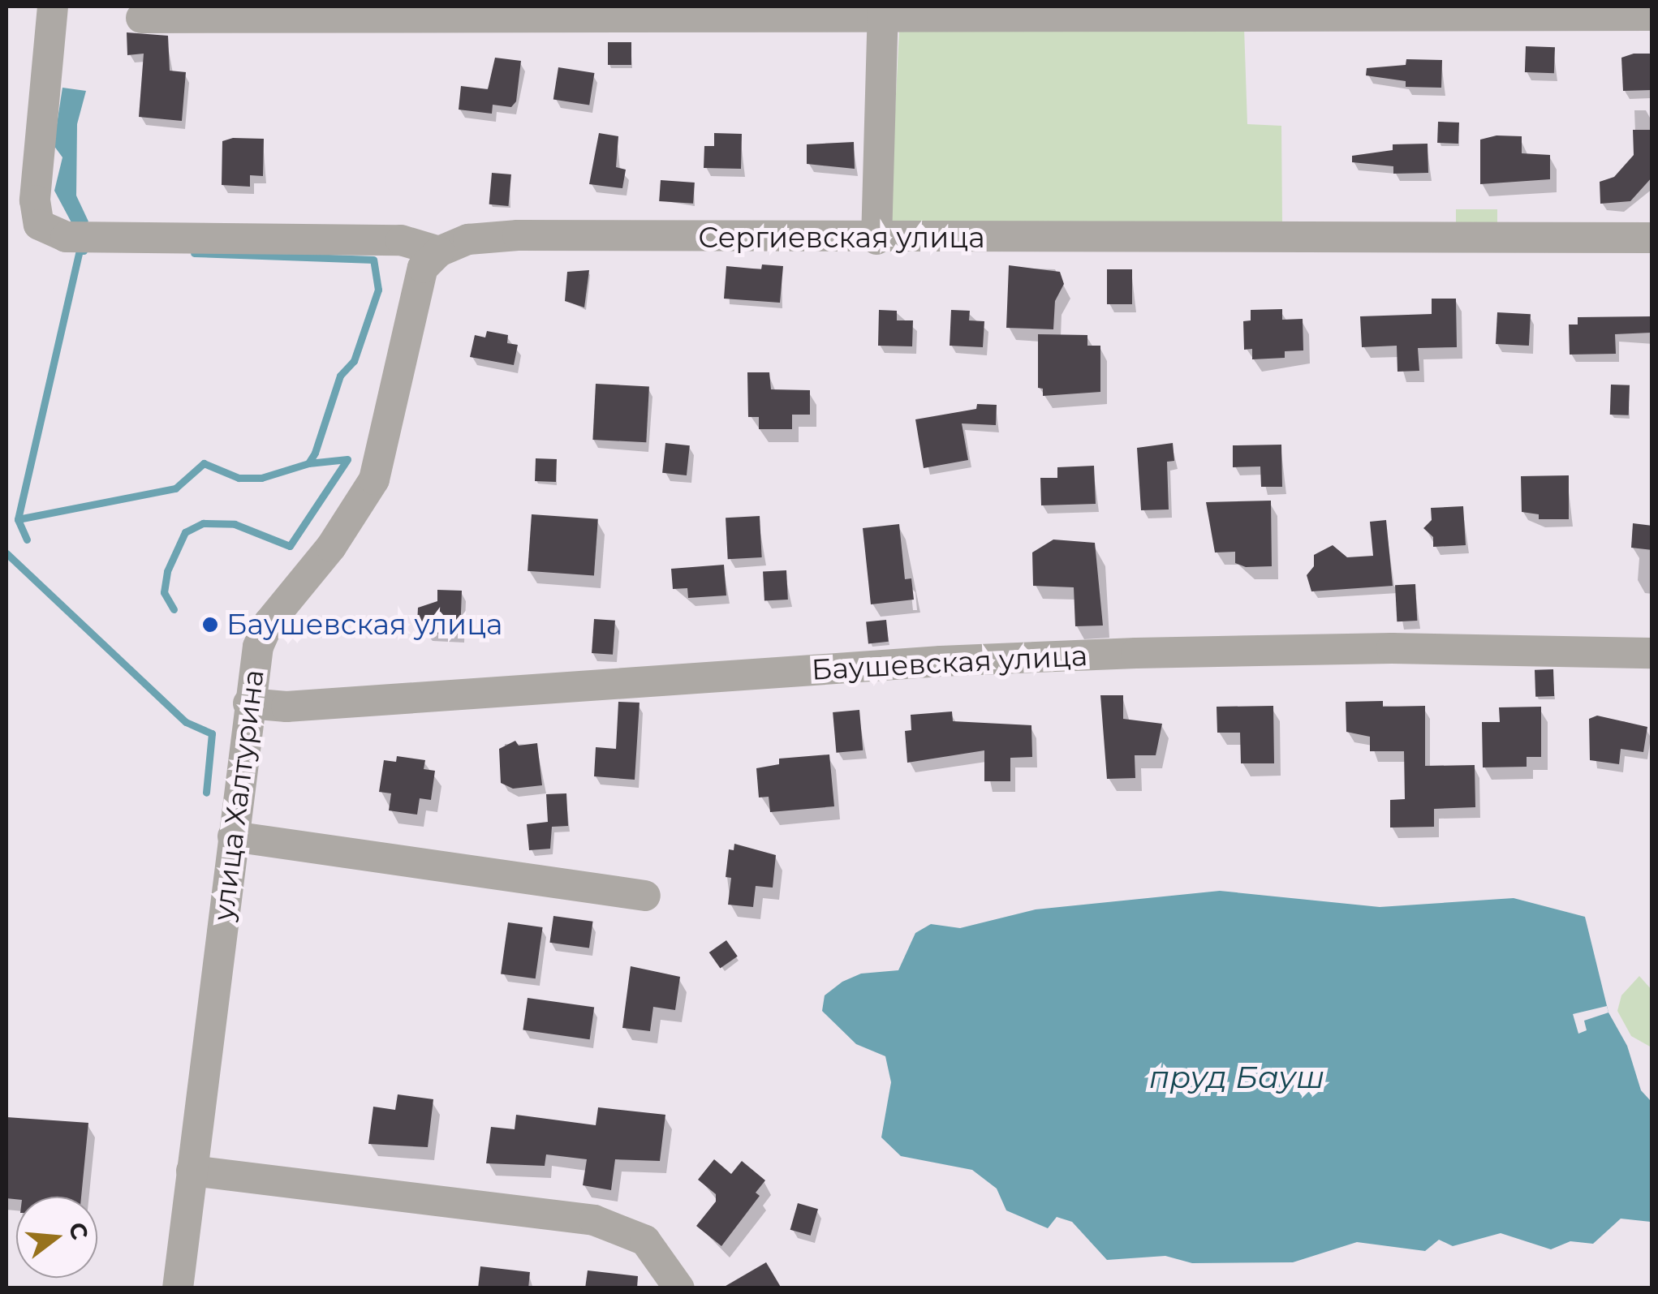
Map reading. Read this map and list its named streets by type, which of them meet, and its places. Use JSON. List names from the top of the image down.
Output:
{
  "streets": {
    "street": ["Сергиевская улица", "Баушевская улица", "улица Халтурина"]
  },
  "crossings": [
    ["Сергиевская улица", "улица Халтурина"],
    ["Баушевская улица", "улица Халтурина"]
  ],
  "water": ["пруд Бауш"],
  "places": ["Баушевская улица"],
  "north": "right"
}
